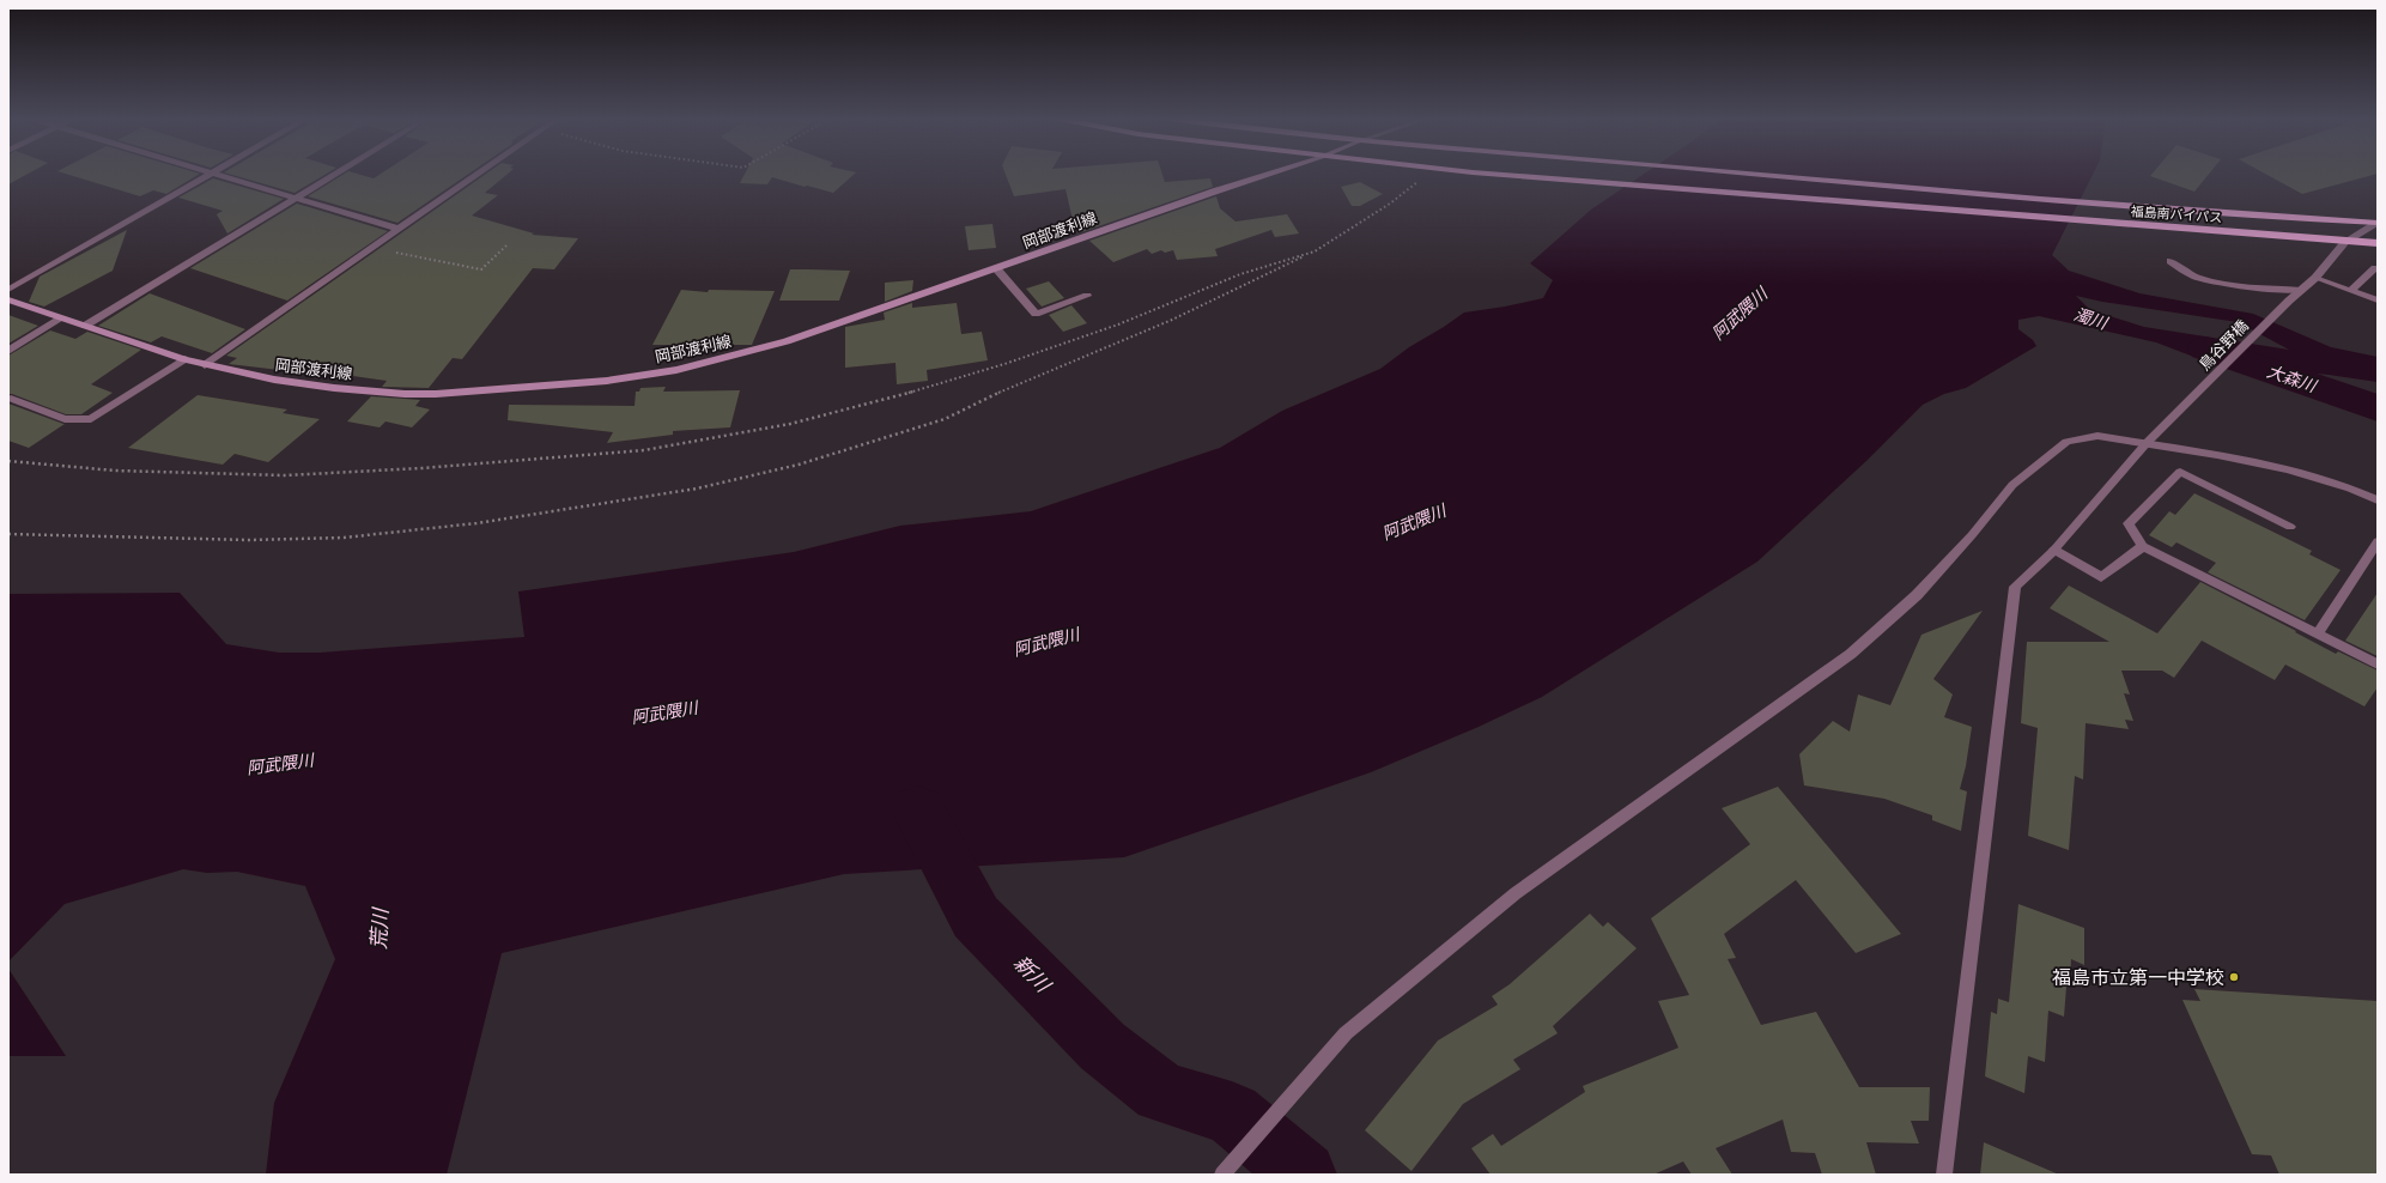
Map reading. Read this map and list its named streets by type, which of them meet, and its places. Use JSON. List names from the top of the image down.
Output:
{
  "streets": {
    "highway": ["福島南バイパス"],
    "main road": ["岡部渡利線"],
    "street": ["鳥谷野橋"]
  },
  "crossings": [
    ["福島南バイパス", "鳥谷野橋"]
  ],
  "water": [
    "阿武隈川",
    "濁川",
    "大森川",
    "荒川",
    "新川"
  ],
  "places": ["福島市立第一中学校"]
}
